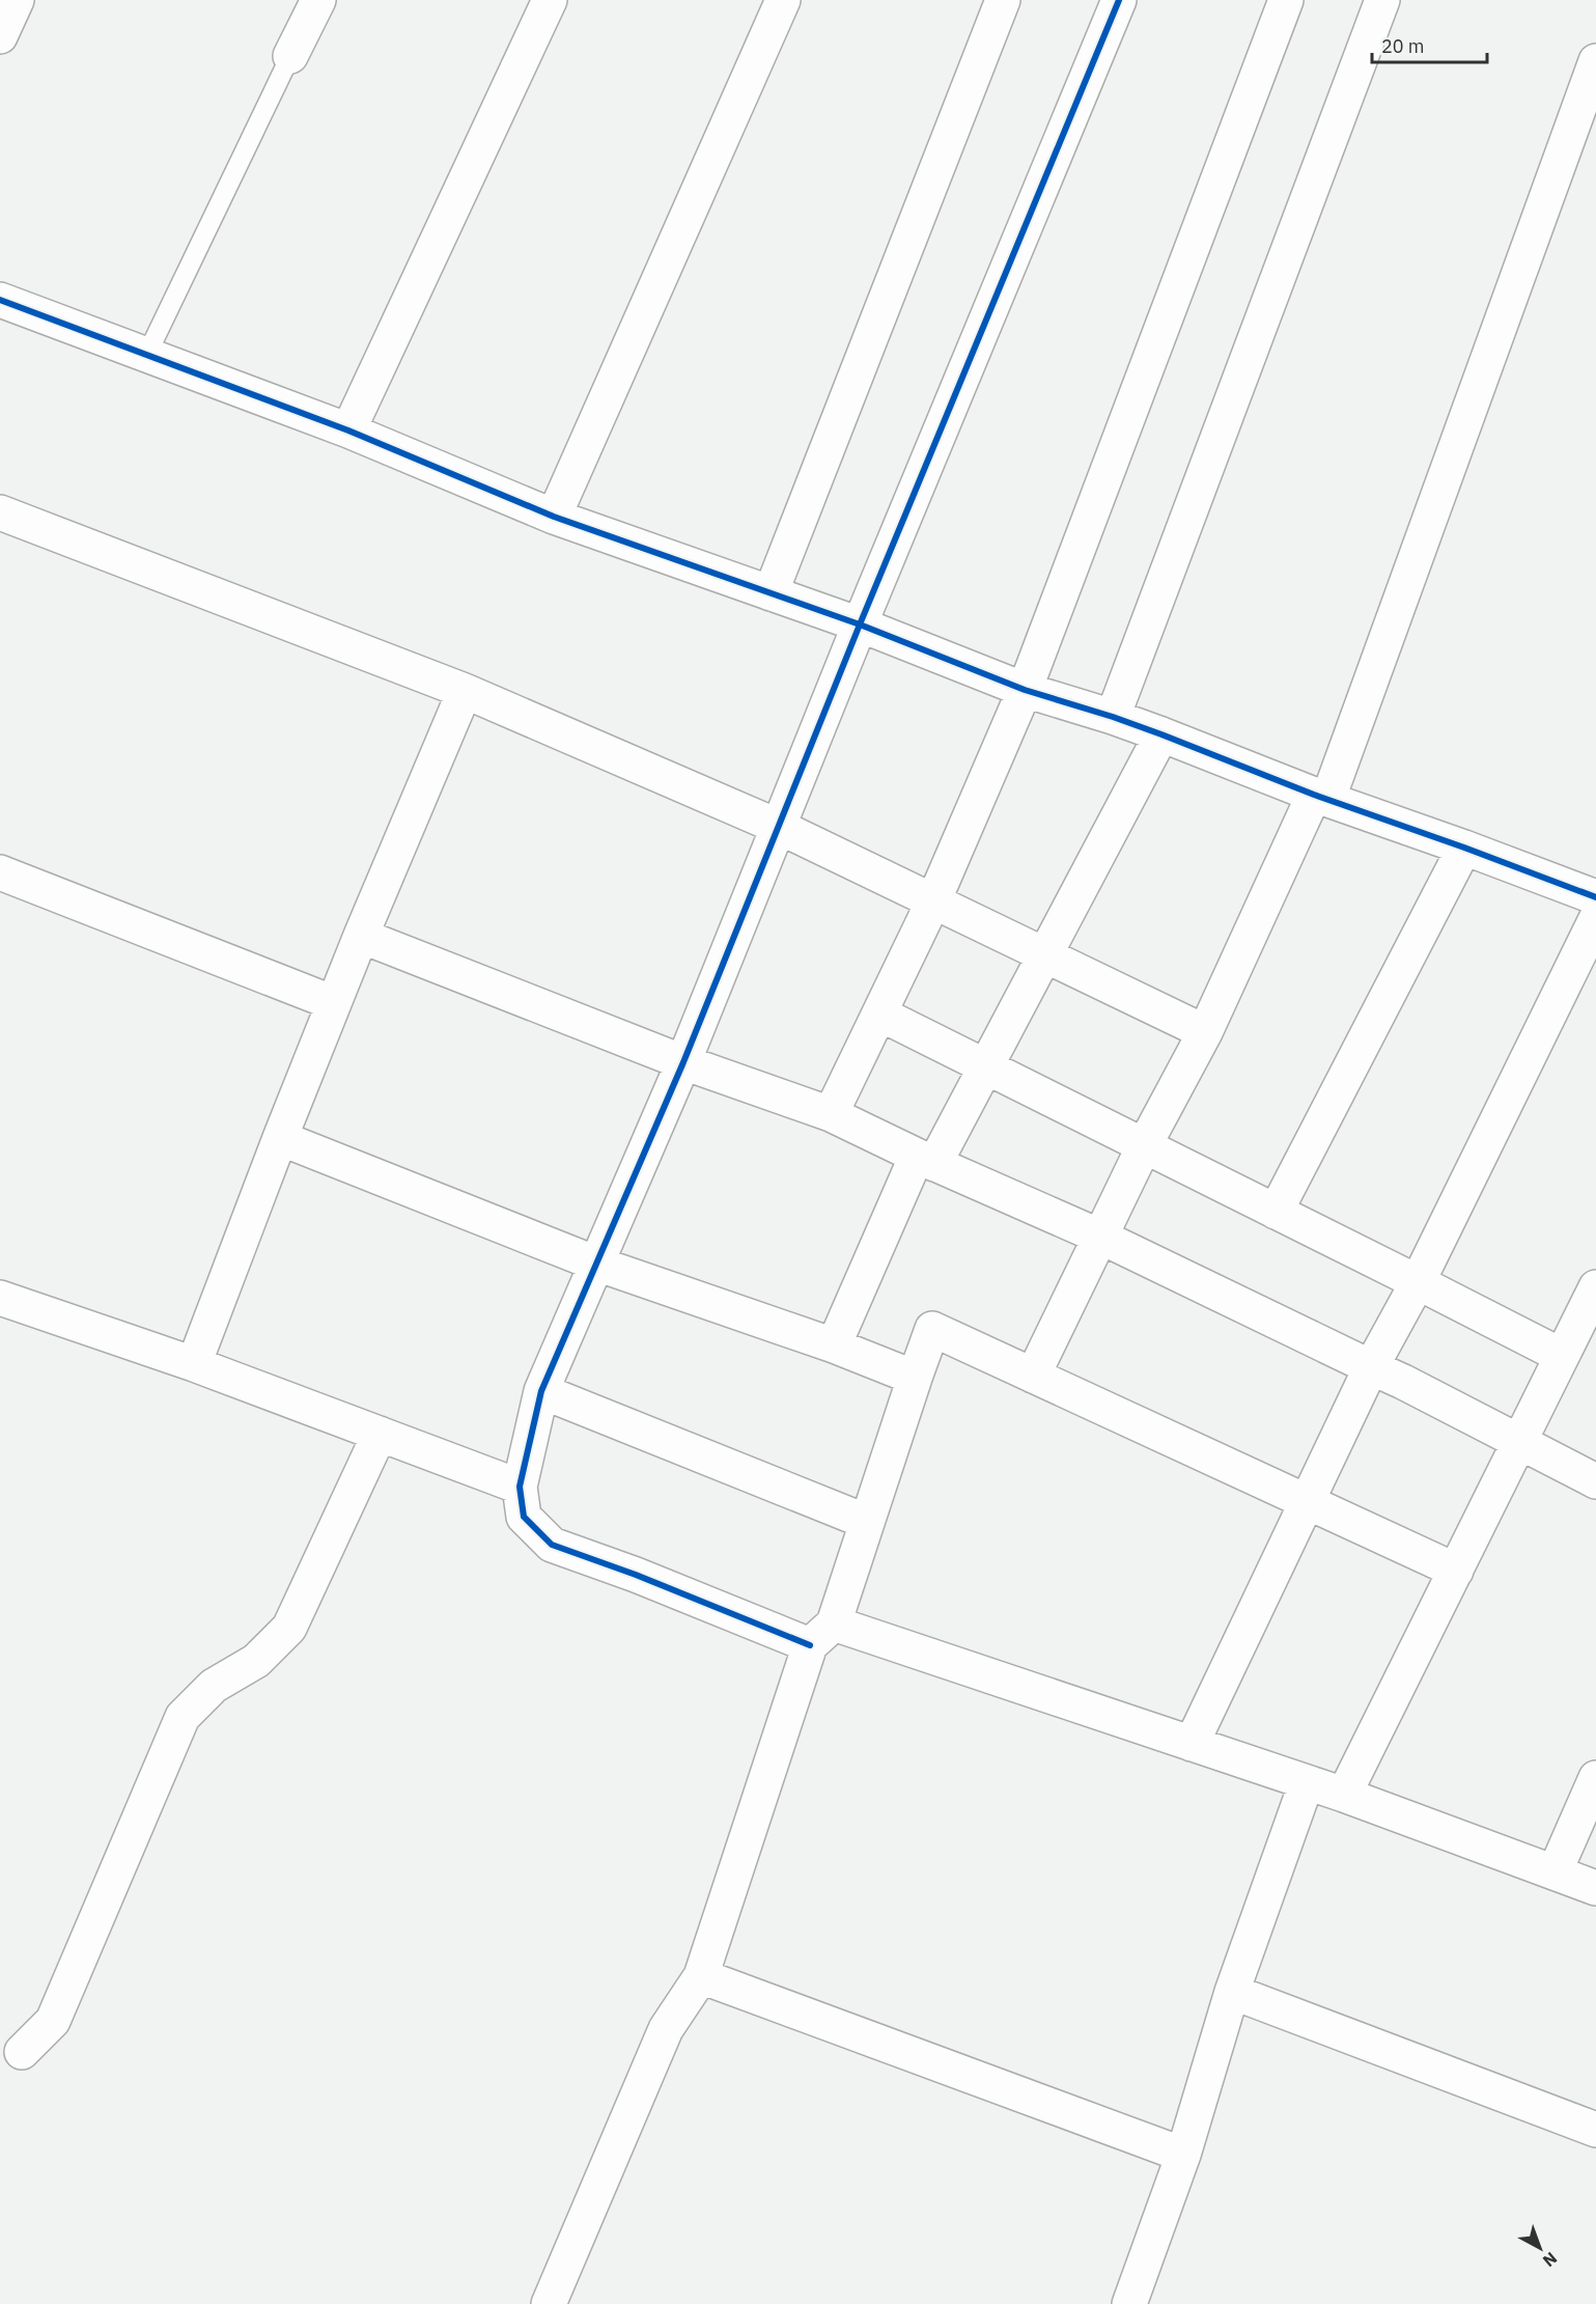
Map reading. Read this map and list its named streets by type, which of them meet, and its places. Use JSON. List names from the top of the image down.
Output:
{
  "scale_bar": "20 m",
  "north": "bottom right"
}
